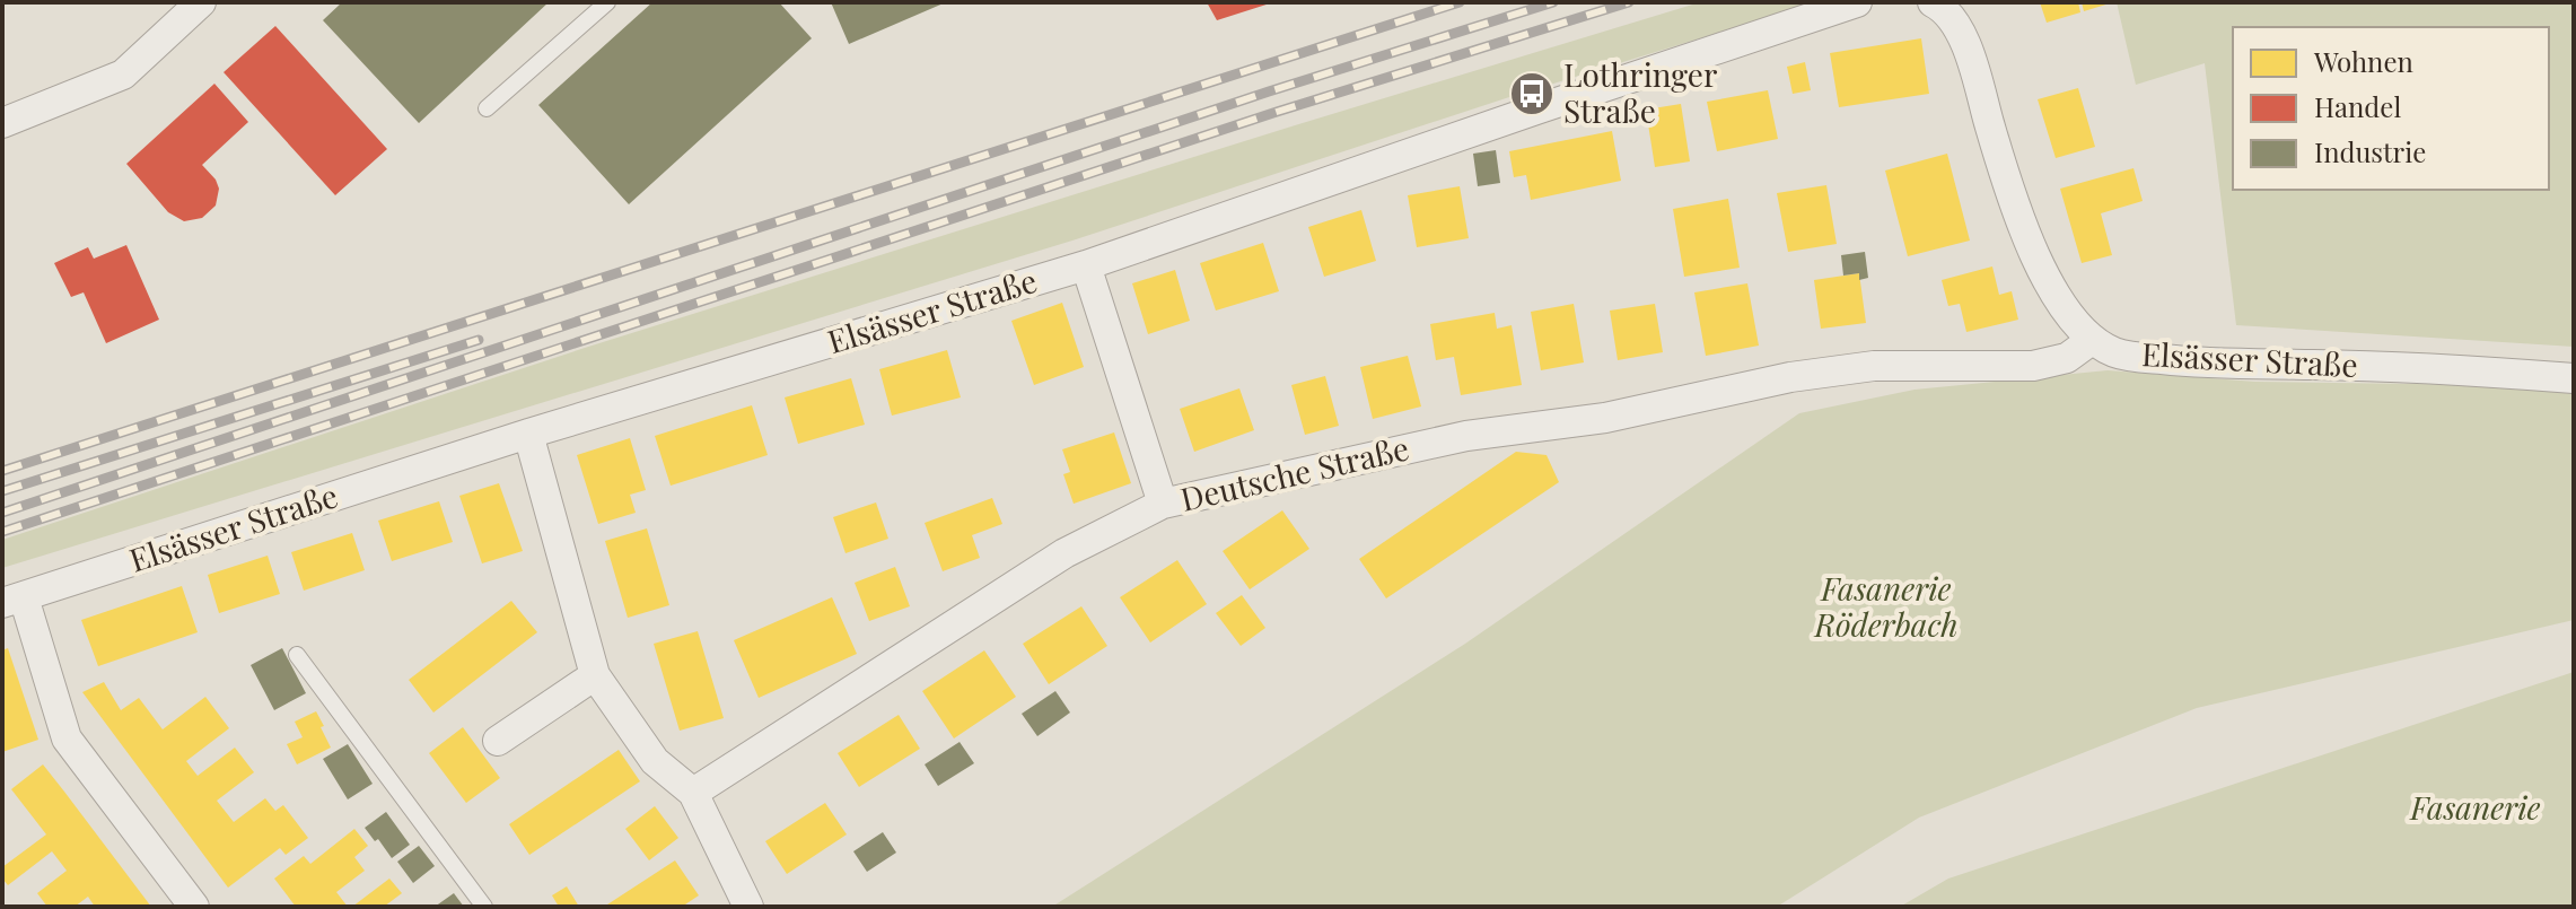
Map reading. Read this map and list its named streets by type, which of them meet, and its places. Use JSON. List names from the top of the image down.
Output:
{
  "streets": {
    "street": ["Elsässer Straße", "Deutsche Straße"]
  },
  "crossings": [
    ["Elsässer Straße", "Deutsche Straße"]
  ],
  "parks": ["Fasanerie Röderbach", "Fasanerie"],
  "places": {
    "bus stop": ["Lothringer Straße"]
  },
  "legend": ["Wohnen", "Handel", "Industrie"]
}
